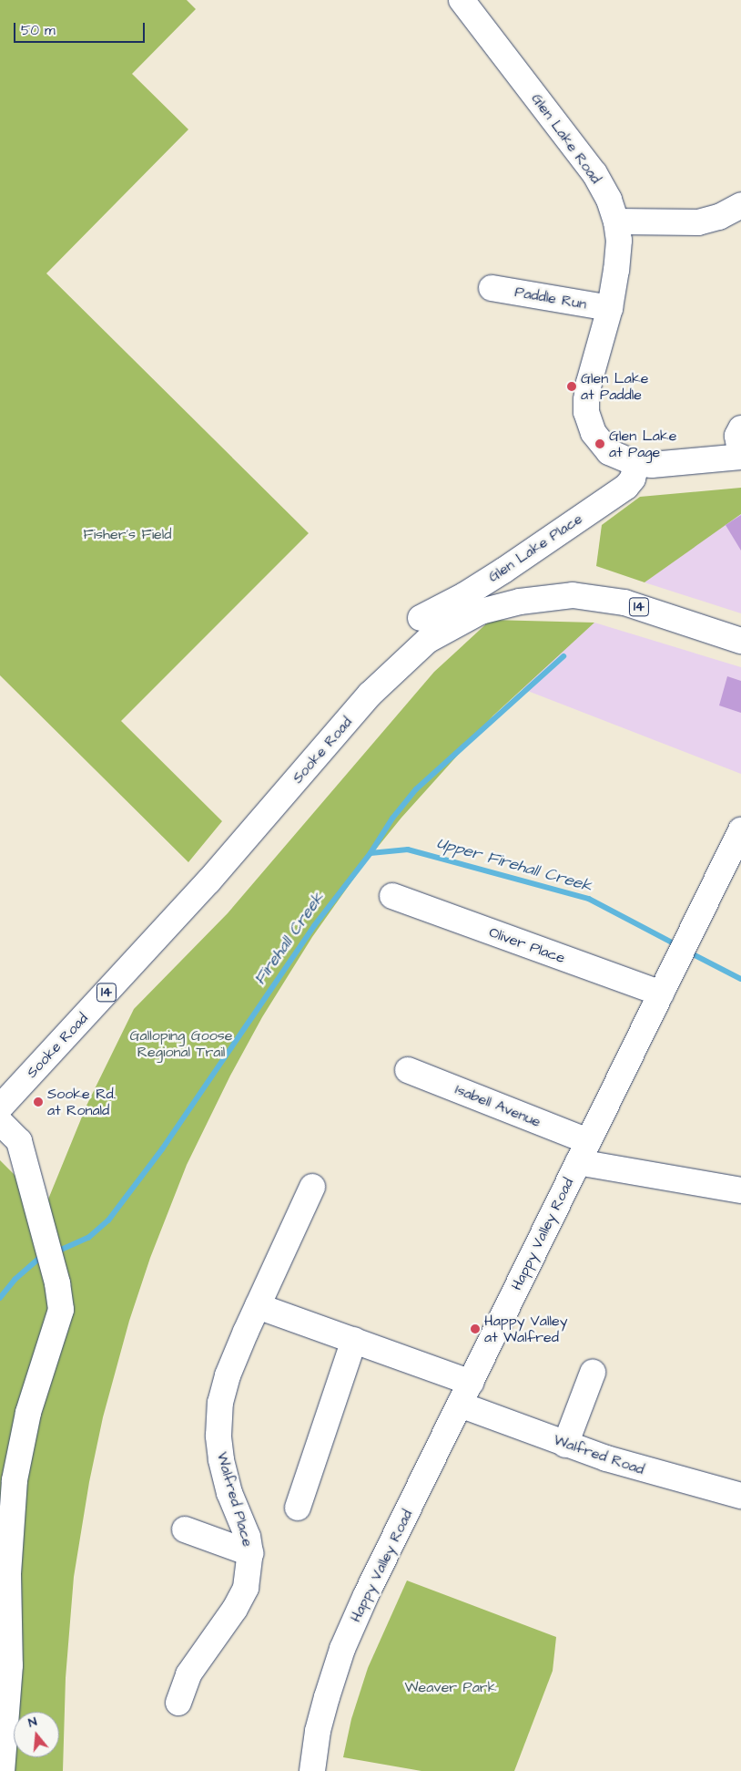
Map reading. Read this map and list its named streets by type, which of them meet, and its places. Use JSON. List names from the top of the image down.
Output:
{
  "streets": {
    "street": [
      "Glen Lake Road",
      "Paddle Run",
      "Glen Lake Place",
      "14",
      "Sooke Road",
      "Oliver Place",
      "Isabell Avenue",
      "Happy Valley Road",
      "Walfred Road",
      "Walfred Place"
    ]
  },
  "crossings": [
    ["Glen Lake Road", "Paddle Run"],
    ["Glen Lake Road", "Glen Lake Place"],
    ["Oliver Place", "Happy Valley Road"],
    ["Isabell Avenue", "Happy Valley Road"],
    ["Happy Valley Road", "Walfred Road"],
    ["Walfred Road", "Walfred Place"]
  ],
  "water": ["Upper Firehall Creek", "Firehall Creek"],
  "parks": ["Fisher's Field", "Galloping Goose Regional Trail", "Weaver Park"],
  "places": [
    "Glen Lake at Paddle",
    "Glen Lake at Page",
    "Sooke Rd. at Ronald",
    "Happy Valley at Walfred"
  ],
  "scale_bar": "50 m",
  "north": "top"
}
